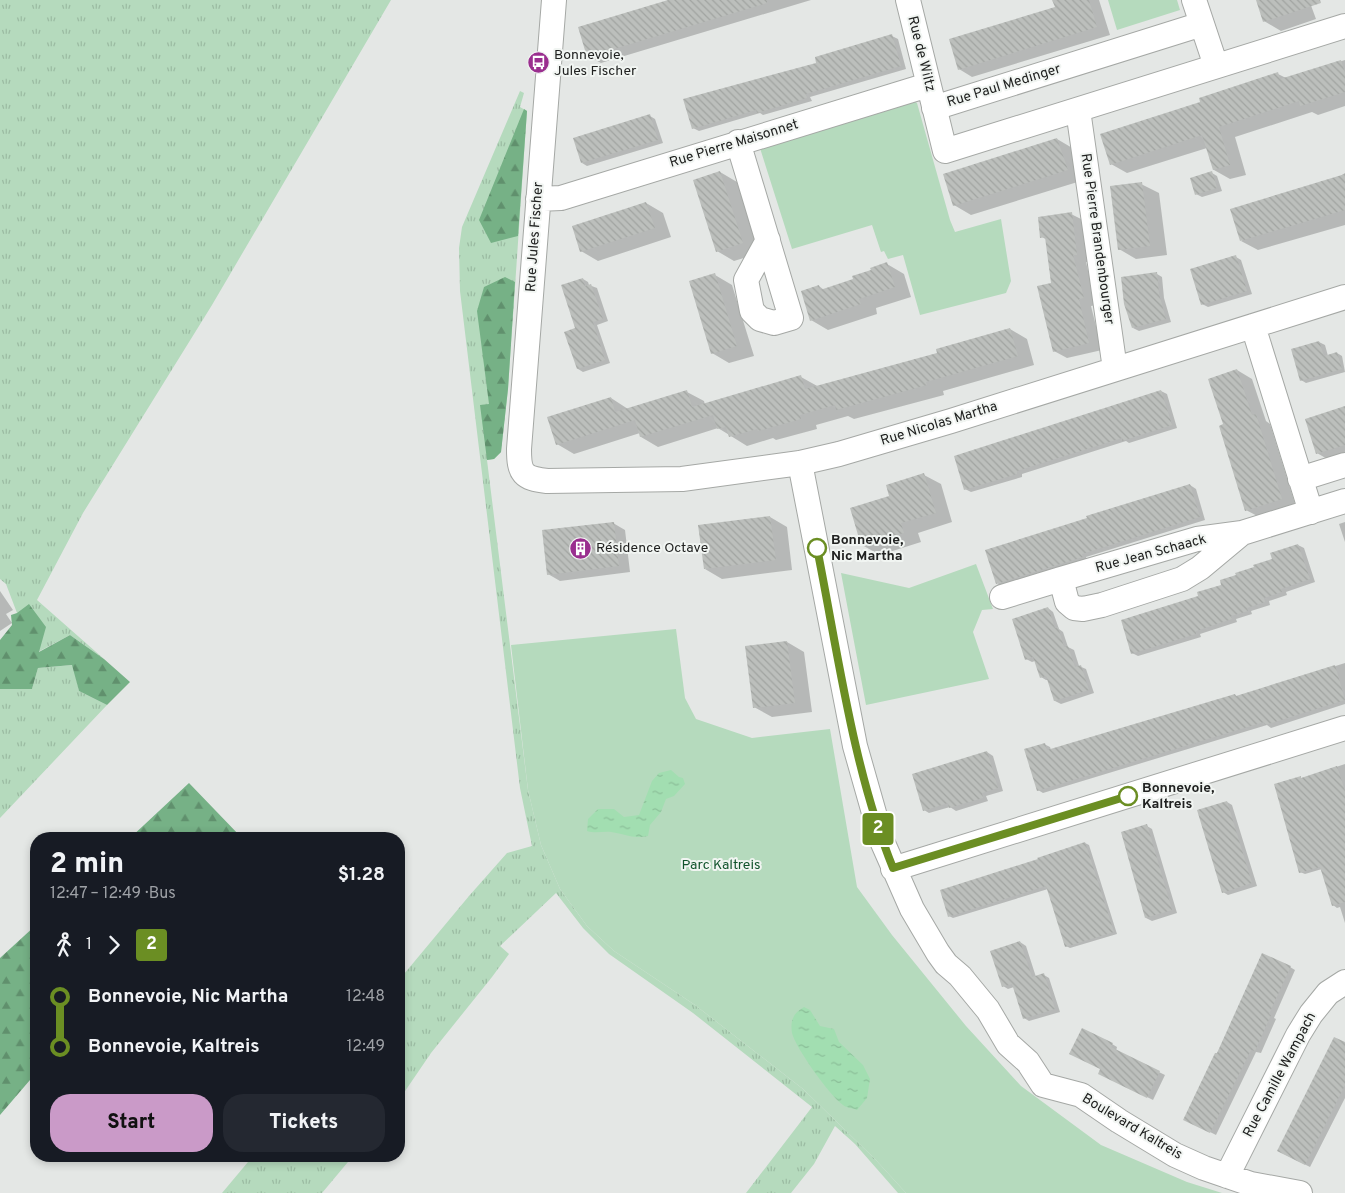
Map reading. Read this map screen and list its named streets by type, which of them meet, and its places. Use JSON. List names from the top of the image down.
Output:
{
  "streets": {
    "street": [
      "Rue de Wiltz",
      "Rue Paul Medinger",
      "Rue Pierre Maisonnet",
      "Rue Jules Fischer",
      "Rue Pierre Brandenbourger",
      "Rue Nicolas Martha",
      "Rue Jean Schaack",
      "Rue Camille Wampach",
      "Boulevard Kaltreis"
    ]
  },
  "crossings": [
    ["Rue de Wiltz", "Rue Paul Medinger"],
    ["Rue de Wiltz", "Rue Pierre Maisonnet"],
    ["Rue Paul Medinger", "Rue Pierre Brandenbourger"],
    ["Rue Pierre Maisonnet", "Rue Jules Fischer"],
    ["Rue Jules Fischer", "Rue Nicolas Martha"],
    ["Rue Pierre Brandenbourger", "Rue Nicolas Martha"],
    ["Rue Nicolas Martha", "Boulevard Kaltreis"],
    ["Rue Camille Wampach", "Boulevard Kaltreis"]
  ],
  "parks": ["Parc Kaltreis"],
  "places": {
    "bus stop": ["Bonnevoie, Jules Fischer"],
    "building": ["Résidence Octave"],
    "other": ["Bonnevoie, Nic Martha", "Bonnevoie, Kaltreis"]
  },
  "lines": ["bus line 2"],
  "page": {
    "on_map": "2",
    "heading": ["2 min", "12:47 – 12:49 · Bus", "$1.28"],
    "legs": ["1", "2"],
    "list": [
      {
        "name": "Bonnevoie, Nic Martha",
        "value": "12:48"
      },
      {
        "name": "Bonnevoie, Kaltreis",
        "value": "12:49"
      }
    ],
    "buttons": ["Start", "Tickets"]
  }
}
